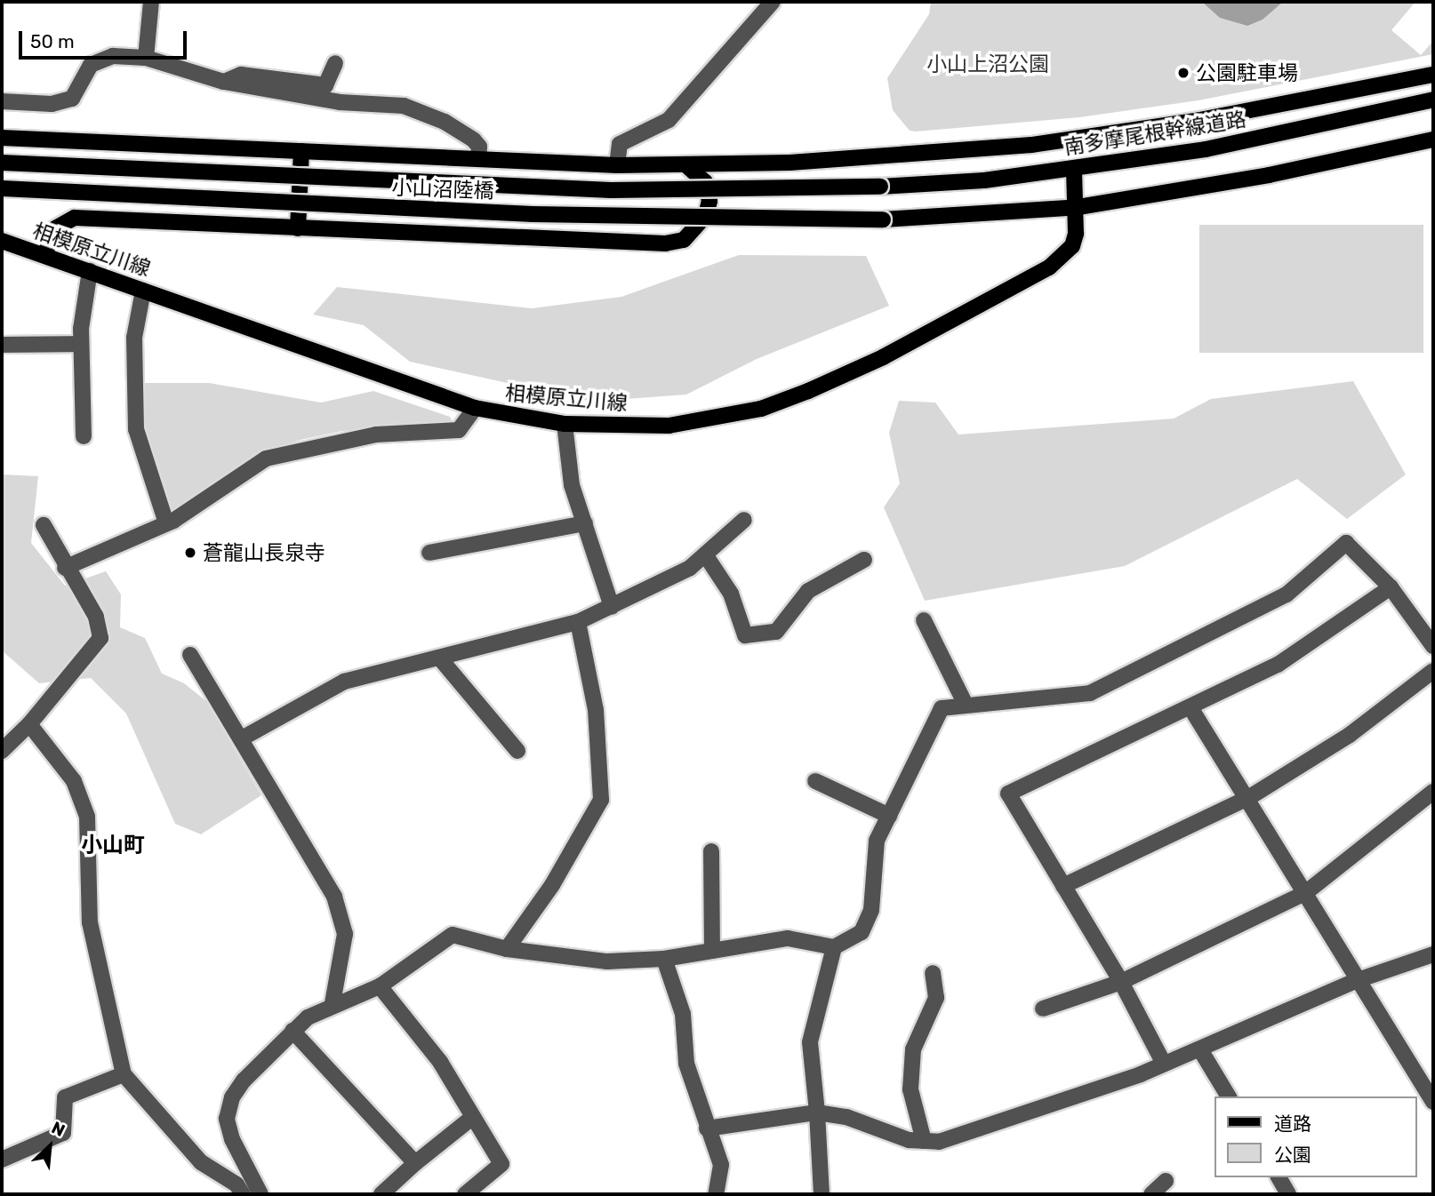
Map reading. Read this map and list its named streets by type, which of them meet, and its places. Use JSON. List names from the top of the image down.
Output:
{
  "streets": {
    "main road": ["南多摩尾根幹線道路", "小山沼陸橋", "相模原立川線"]
  },
  "crossings": [
    ["南多摩尾根幹線道路", "小山沼陸橋"],
    ["南多摩尾根幹線道路", "相模原立川線"],
    ["小山沼陸橋", "相模原立川線"]
  ],
  "districts": ["小山町"],
  "parks": ["小山上沼公園"],
  "places": ["公園駐車場", "蒼龍山長泉寺"],
  "legend": ["道路", "公園"],
  "scale_bar": "50 m",
  "north": "top right"
}
